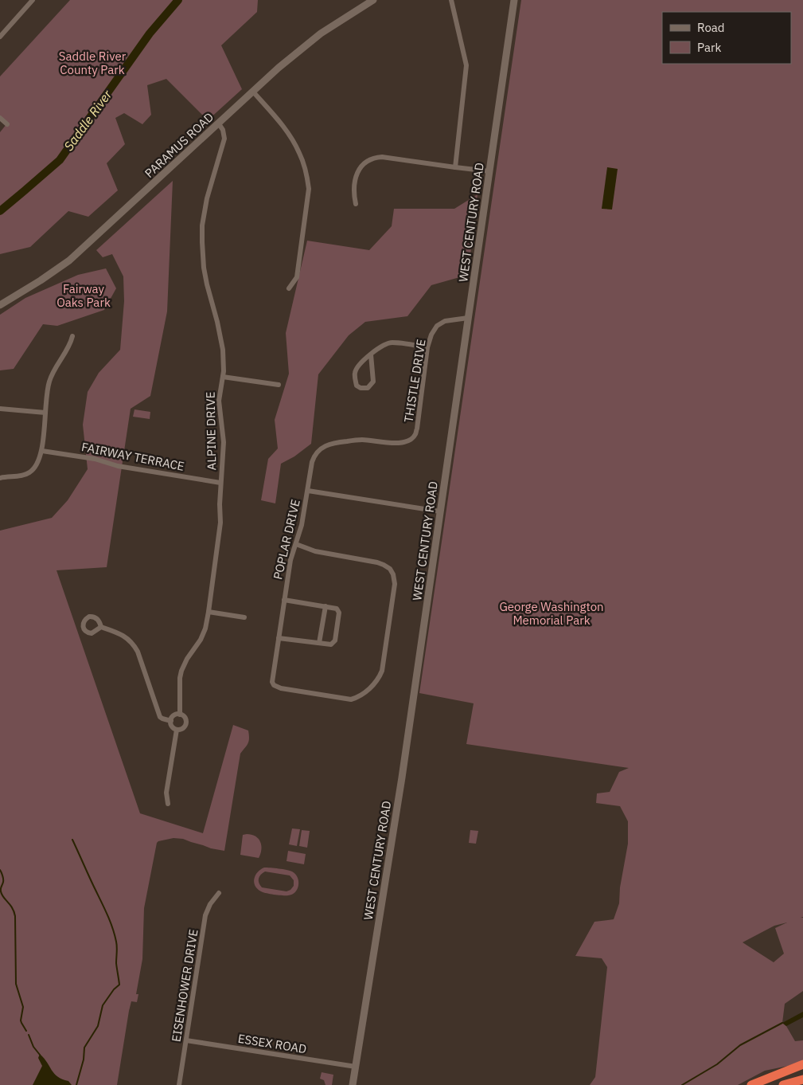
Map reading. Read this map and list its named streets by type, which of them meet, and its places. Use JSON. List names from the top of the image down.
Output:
{
  "streets": {
    "main road": ["PARAMUS ROAD", "WEST CENTURY ROAD"],
    "street": [
      "THISTLE DRIVE",
      "ALPINE DRIVE",
      "FAIRWAY TERRACE",
      "POPLAR DRIVE",
      "EISENHOWER DRIVE",
      "ESSEX ROAD"
    ]
  },
  "crossings": [
    ["PARAMUS ROAD", "ALPINE DRIVE"],
    ["WEST CENTURY ROAD", "THISTLE DRIVE"],
    ["WEST CENTURY ROAD", "ESSEX ROAD"],
    ["THISTLE DRIVE", "POPLAR DRIVE"],
    ["ALPINE DRIVE", "FAIRWAY TERRACE"],
    ["EISENHOWER DRIVE", "ESSEX ROAD"]
  ],
  "water": ["Saddle River"],
  "parks": ["Saddle River County Park", "Fairway Oaks Park", "George Washington Memorial Park"],
  "legend": ["Road", "Park"]
}
